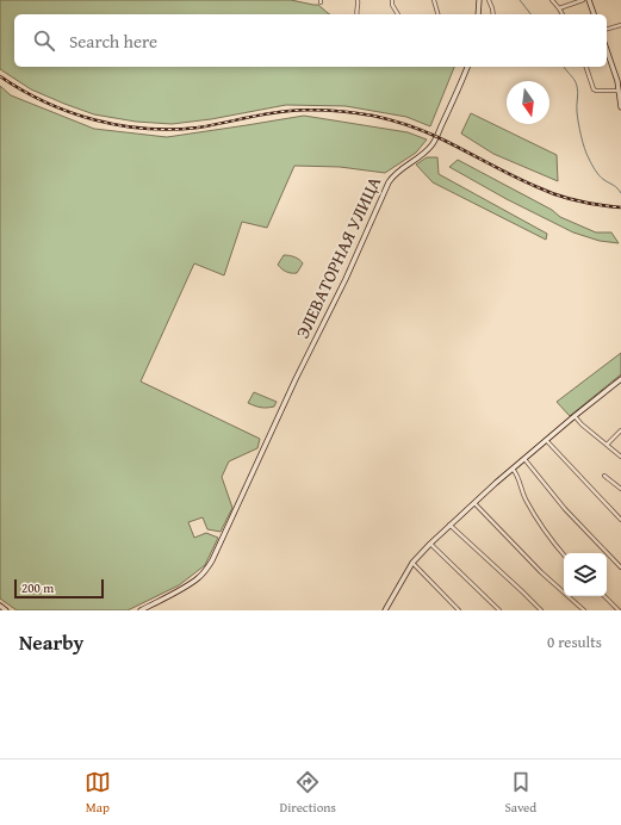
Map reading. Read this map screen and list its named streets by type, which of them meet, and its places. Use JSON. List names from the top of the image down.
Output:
{
  "streets": {
    "main road": ["ЭЛЕВАТОРНАЯ УЛИЦА"]
  },
  "scale_bar": "200 m",
  "north": "bottom",
  "page": {
    "search": "Search here",
    "scale": "200 m",
    "heading": ["Nearby", "0 results"],
    "nav": ["Map", "Directions", "Saved"]
  }
}
